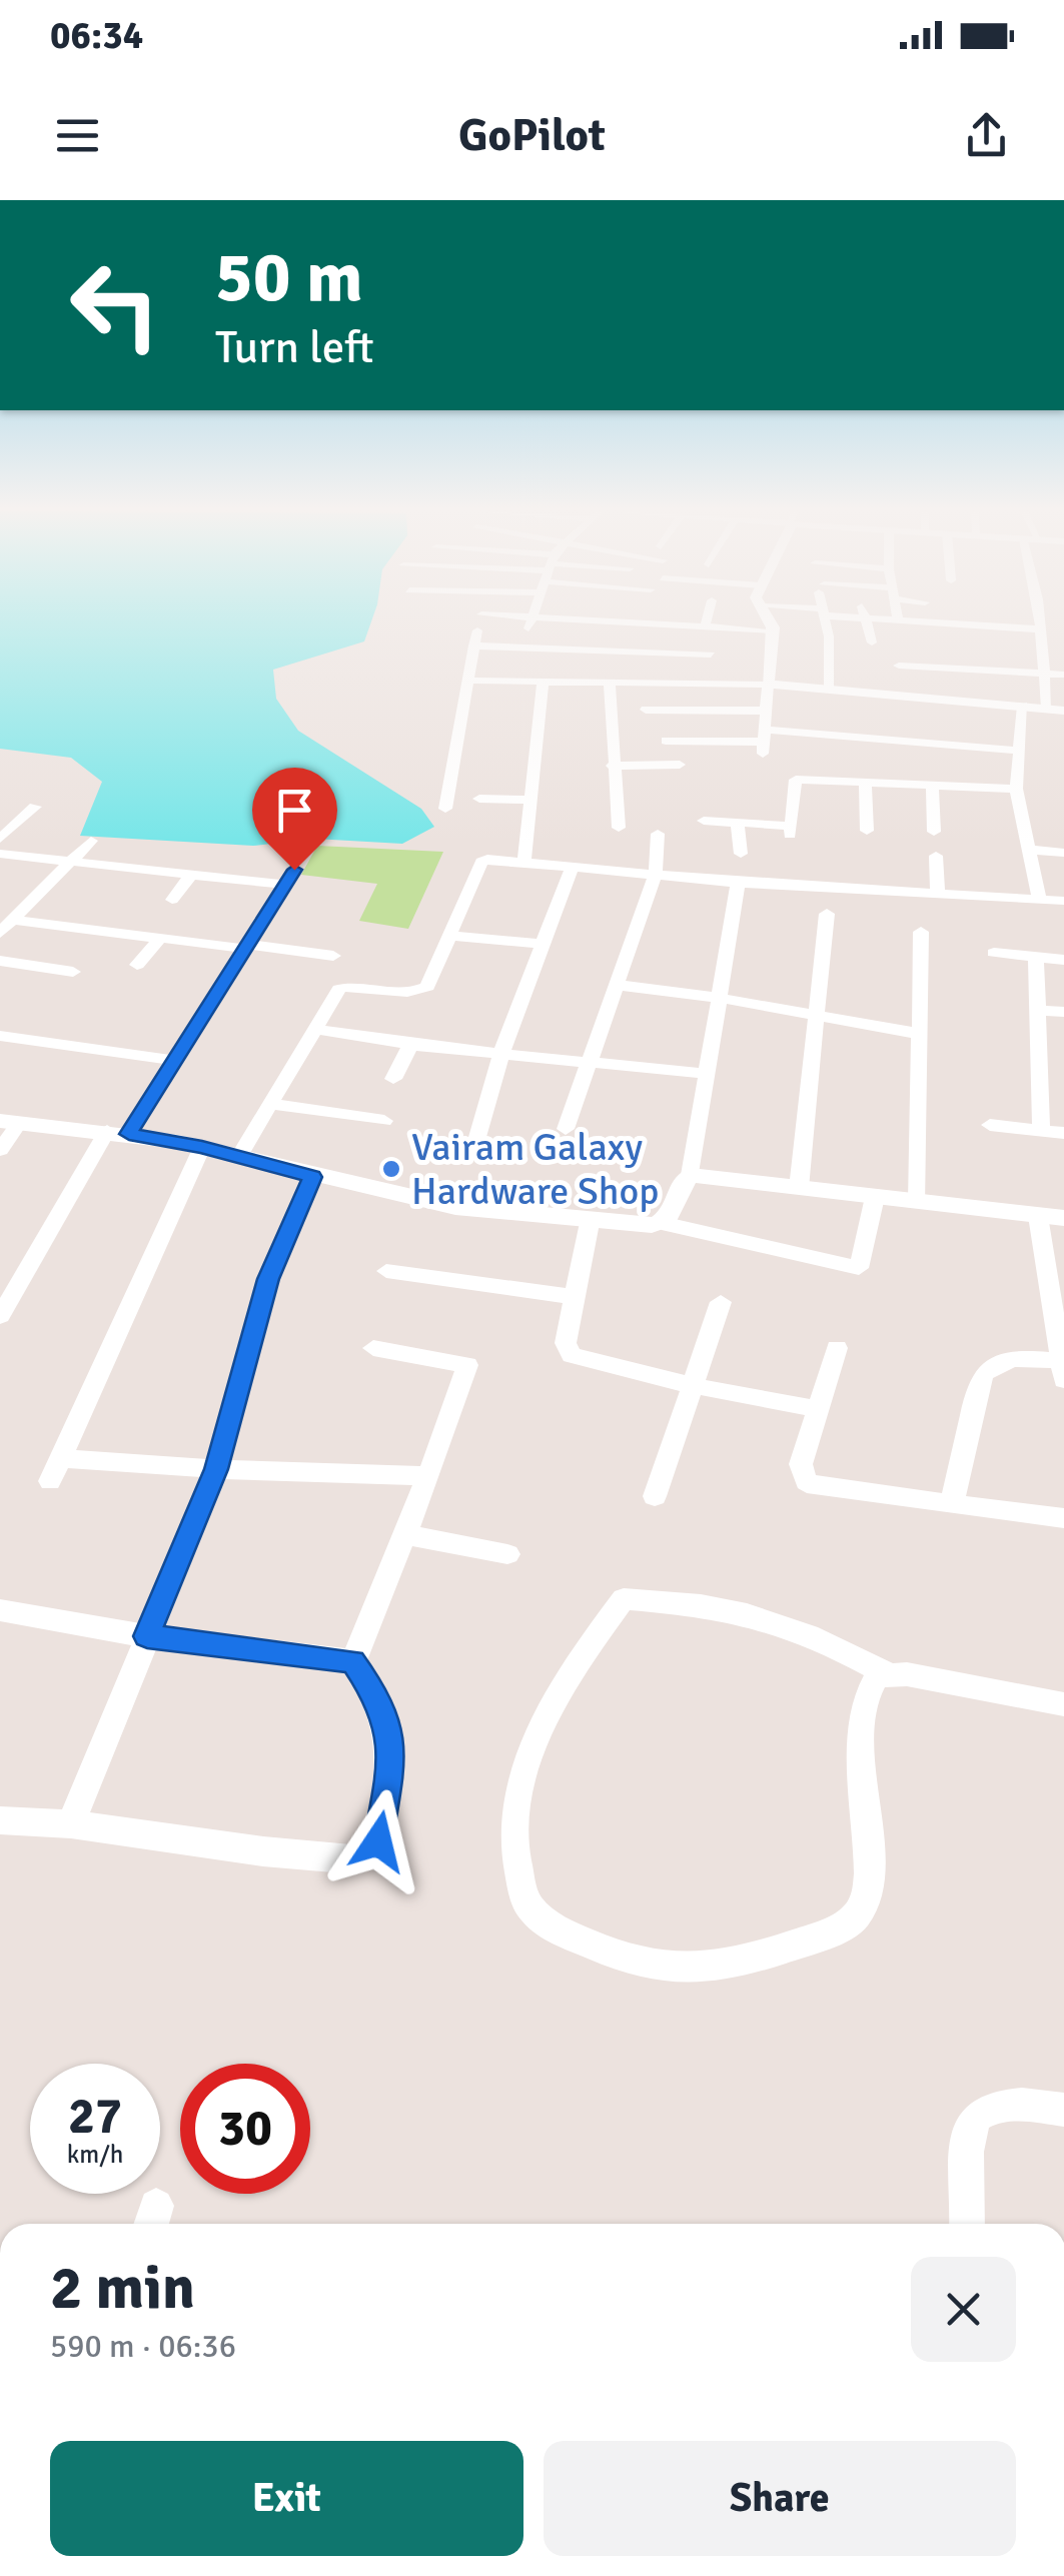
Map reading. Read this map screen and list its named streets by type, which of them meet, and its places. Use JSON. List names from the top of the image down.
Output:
{
  "places": ["Vairam Galaxy Hardware Shop"],
  "page": {
    "status": "06:34",
    "header": "GoPilot",
    "turn": ["50 m", "Turn left"],
    "speed": "27 km/h",
    "limit": "30",
    "heading": ["2 min", "590 m · 06:36"],
    "buttons": ["Exit", "Share"]
  }
}
